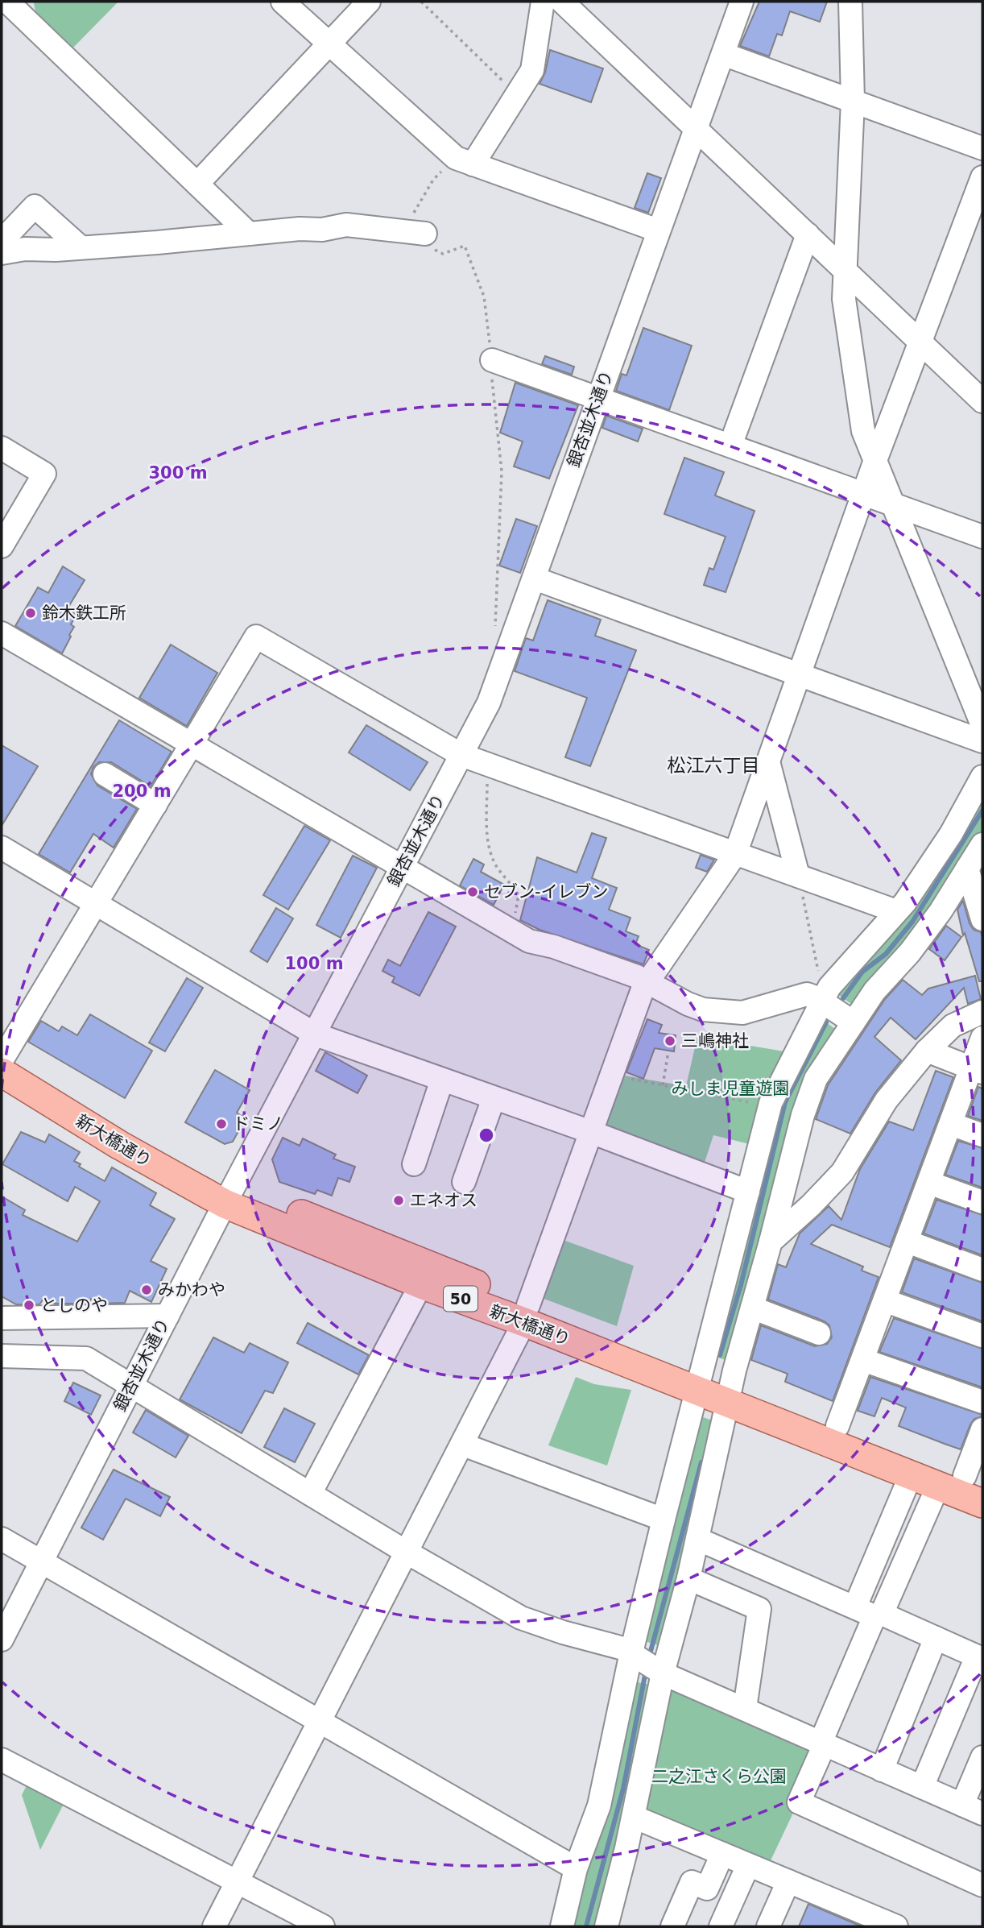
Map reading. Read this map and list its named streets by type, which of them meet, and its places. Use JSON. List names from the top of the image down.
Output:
{
  "streets": {
    "main road": ["新大橋通り", "50"],
    "street": ["銀杏並木通り"]
  },
  "crossings": [
    ["銀杏並木通り", "新大橋通り"]
  ],
  "districts": ["松江六丁目"],
  "parks": ["みしま児童遊園", "二之江さくら公園"],
  "places": [
    "鈴木鉄工所",
    "セブン-イレブン",
    "三嶋神社",
    "ドミノ",
    "エネオス",
    "みかわや",
    "としのや"
  ],
  "rings": ["300 m", "200 m", "100 m"]
}
